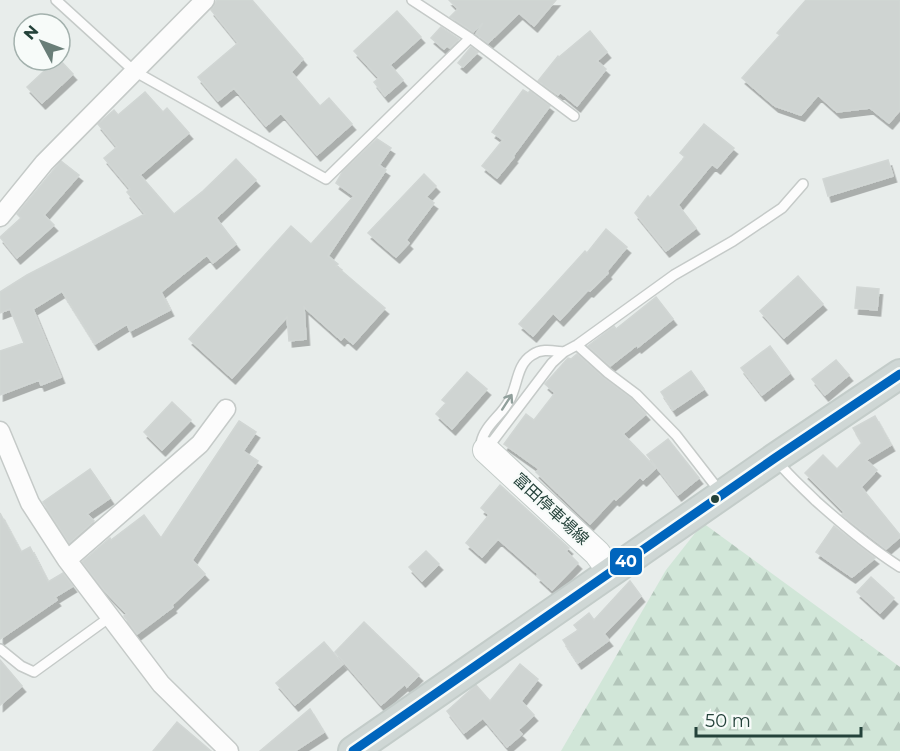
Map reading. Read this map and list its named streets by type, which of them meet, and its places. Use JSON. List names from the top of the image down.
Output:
{
  "streets": {
    "main road": ["富田停車場線"]
  },
  "lines": ["transit line 40"],
  "scale_bar": "50 m",
  "north": "top left"
}
